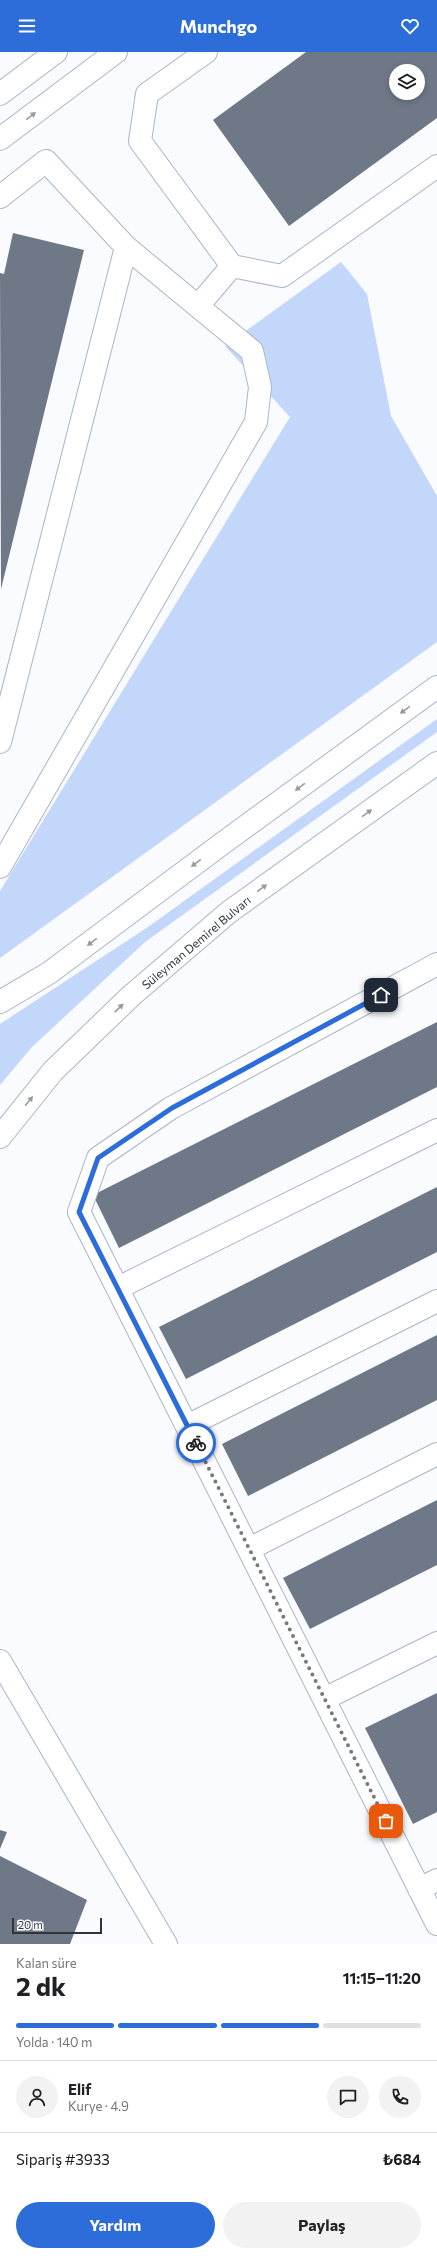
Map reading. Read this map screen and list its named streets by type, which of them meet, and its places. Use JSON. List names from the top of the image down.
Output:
{
  "streets": {
    "street": ["Süleyman Demirel Bulvarı"]
  },
  "scale_bar": "20 m",
  "page": {
    "header": "Munchgo",
    "scale": "20 m",
    "heading": ["2 dk", "Kalan süre", "11:15–11:20"],
    "panel": [
      "Elif",
      "Kurye · 4.9",
      "Sipariş #3933",
      "₺684"
    ],
    "bar": "Yolda · 140 m",
    "buttons": ["Yardım", "Paylaş"]
  }
}
